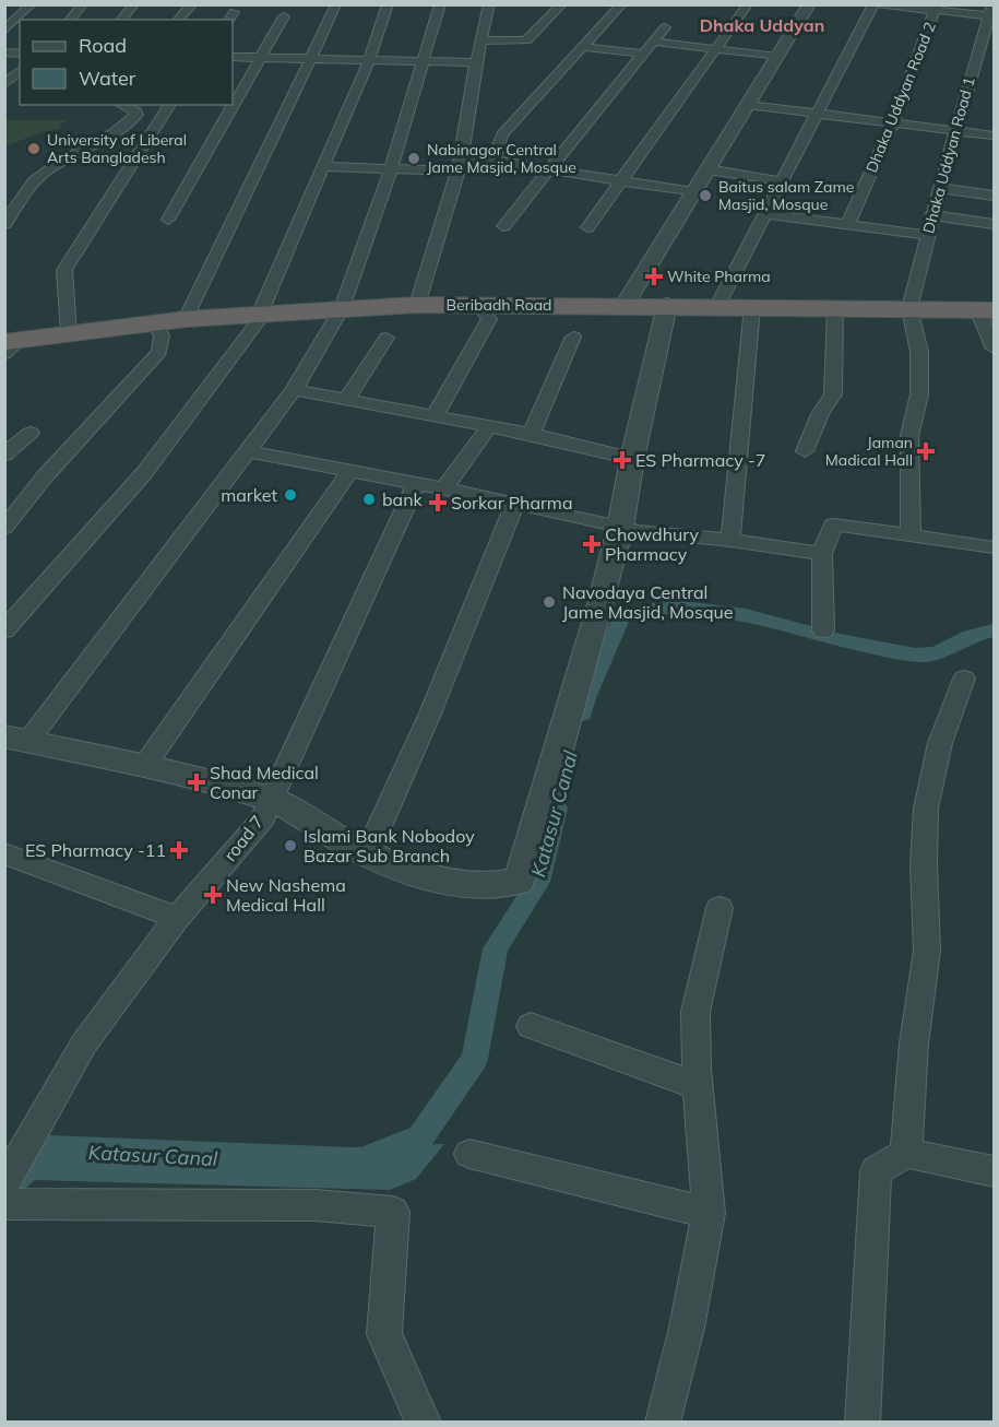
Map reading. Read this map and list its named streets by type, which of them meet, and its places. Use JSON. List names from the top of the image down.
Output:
{
  "streets": {
    "highway": ["Beribadh Road"],
    "street": ["Dhaka Uddyan Road 2", "Dhaka Uddyan Road 1", "road 7"]
  },
  "crossings": [
    ["Dhaka Uddyan Road 1", "Beribadh Road"]
  ],
  "districts": ["Dhaka Uddyan"],
  "water": ["Katasur Canal"],
  "places": {
    "other": [
      "University of Liberal Arts Bangladesh",
      "Nabinagor Central Jame Masjid, Mosque",
      "Baitus salam Zame Masjid, Mosque",
      "market",
      "bank",
      "Navodaya Central Jame Masjid, Mosque",
      "Islami Bank Nobodoy Bazar Sub Branch"
    ],
    "health": [
      "White Pharma",
      "Jaman Madical Hall",
      "ES Pharmacy -7",
      "Sorkar Pharma",
      "Chowdhury Pharmacy",
      "Shad Medical Conar",
      "ES Pharmacy -11",
      "New Nashema Medical Hall"
    ]
  },
  "legend": ["Road", "Water"]
}
